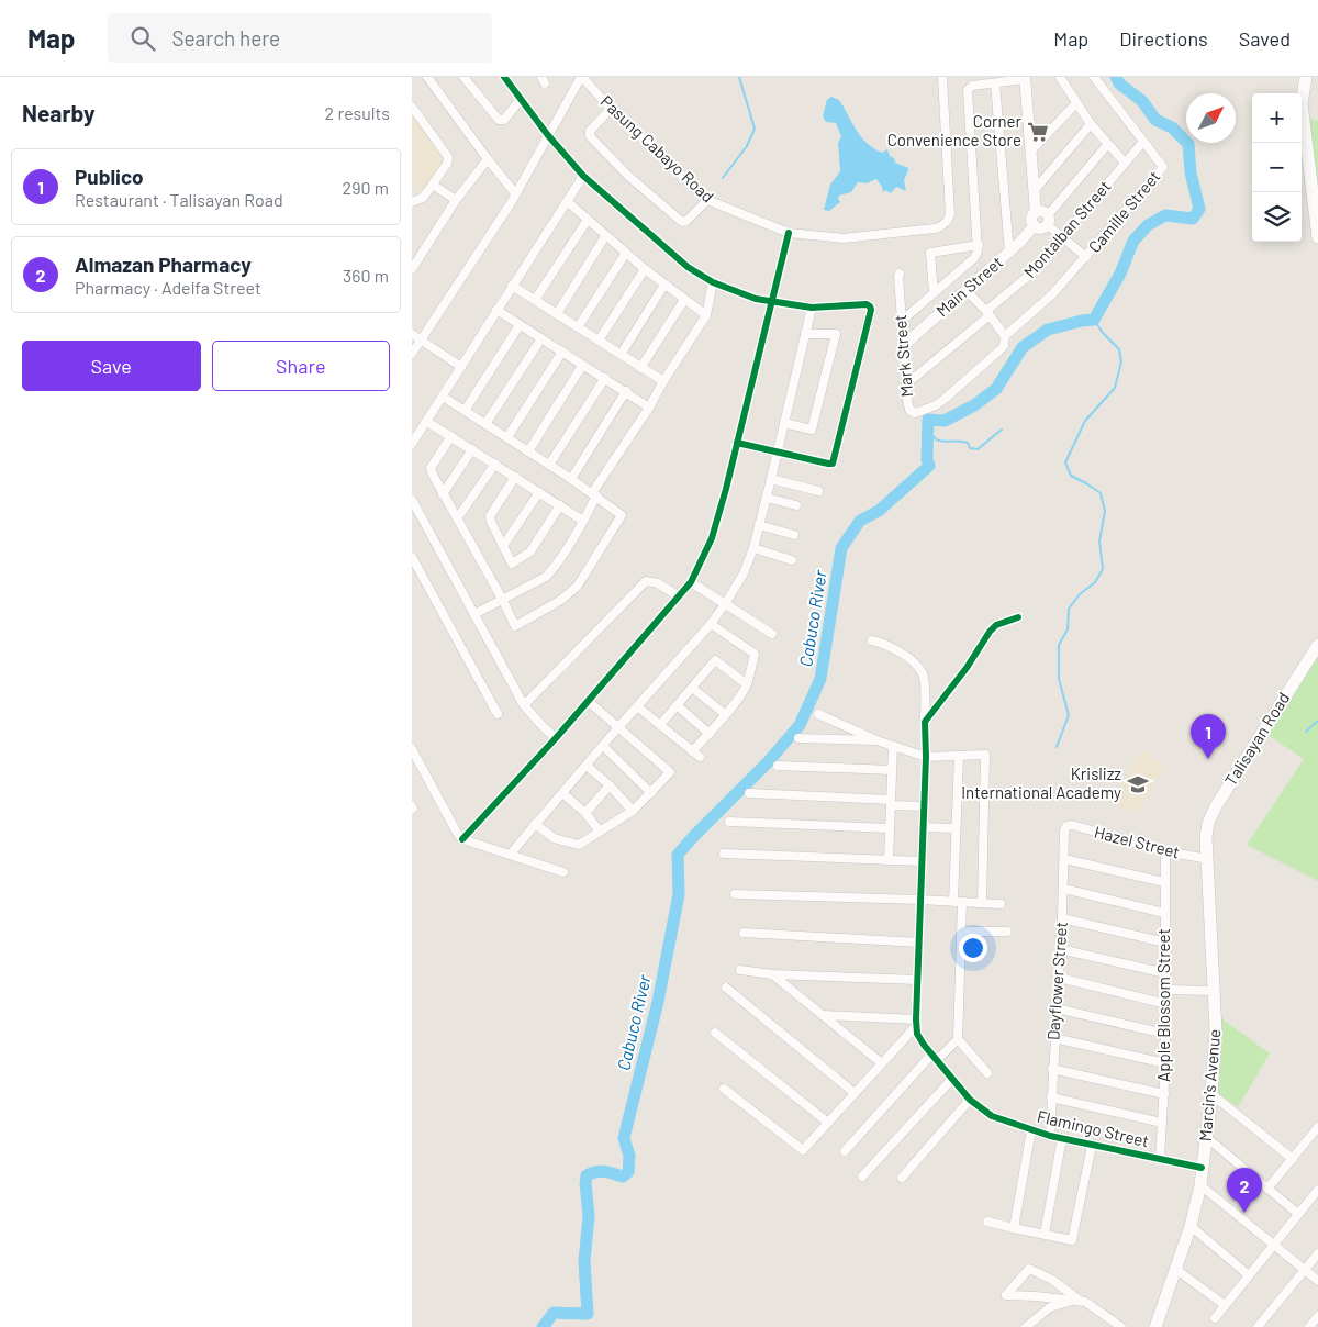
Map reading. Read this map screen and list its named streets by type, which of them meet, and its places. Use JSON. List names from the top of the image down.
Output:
{
  "streets": {
    "main road": ["Talisayan Road", "Marcin's Avenue"],
    "street": [
      "Pasung Cabayo Road",
      "Camille Street",
      "Montalban Street",
      "Main Street",
      "Mark Street",
      "Hazel Street",
      "Dayflower Street",
      "Apple Blossom Street",
      "Flamingo Street"
    ]
  },
  "crossings": [
    ["Camille Street", "Montalban Street"],
    ["Camille Street", "Mark Street"],
    ["Montalban Street", "Mark Street"],
    ["Main Street", "Mark Street"],
    ["Talisayan Road", "Marcin's Avenue"],
    ["Hazel Street", "Dayflower Street"],
    ["Hazel Street", "Apple Blossom Street"],
    ["Hazel Street", "Marcin's Avenue"],
    ["Dayflower Street", "Flamingo Street"],
    ["Apple Blossom Street", "Flamingo Street"],
    ["Marcin's Avenue", "Flamingo Street"]
  ],
  "water": ["Cabuco River"],
  "places": {
    "supermarket": ["Corner Convenience Store"],
    "school or university": ["Krislizz International Academy"]
  },
  "north": "top right",
  "page": {
    "header": "Map",
    "search": "Search here",
    "nav": ["Map", "Directions", "Saved"],
    "heading": ["Nearby", "2 results"],
    "map_buttons": ["+", "−"],
    "list": [
      {
        "mark": "1",
        "name": "Publico",
        "note": "Restaurant · Talisayan Road",
        "value": "290 m"
      },
      {
        "mark": "2",
        "name": "Almazan Pharmacy",
        "note": "Pharmacy · Adelfa Street",
        "value": "360 m"
      }
    ],
    "buttons": ["Save", "Share"],
    "pins": ["1", "2"]
  }
}
